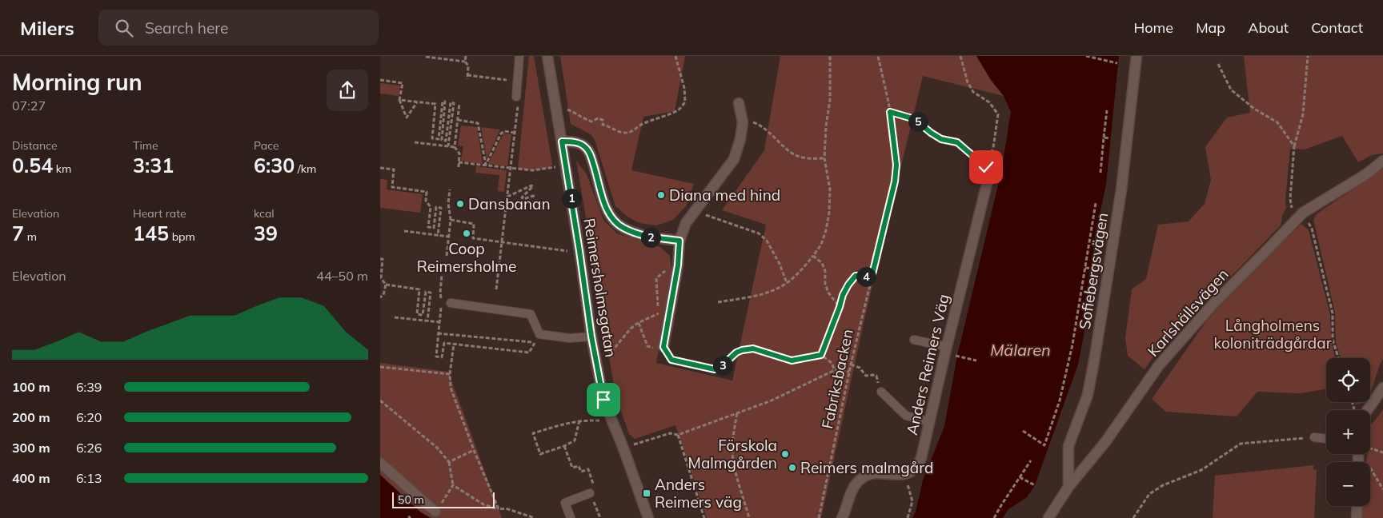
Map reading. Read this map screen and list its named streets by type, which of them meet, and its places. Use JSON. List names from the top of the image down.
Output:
{
  "streets": {
    "street": [
      "Sofiebergsvägen",
      "Reimersholmsgatan",
      "Karlshällsvägen",
      "Anders Reimers Väg"
    ],
    "path": ["Fabriksbacken"]
  },
  "crossings": [
    ["Sofiebergsvägen", "Karlshällsvägen"]
  ],
  "water": ["Mälaren"],
  "parks": ["Långholmens koloniträdgårdar"],
  "places": {
    "other": [
      "Diana med hind",
      "Dansbanan",
      "Coop Reimersholme",
      "Förskola Malmgården",
      "Reimers malmgård"
    ],
    "transit": ["Anders Reimers väg"]
  },
  "scale_bar": "50 m",
  "page": {
    "header": "Milers",
    "search": "Search here",
    "nav": [
      "Home",
      "Map",
      "About",
      "Contact"
    ],
    "heading": ["Morning run", "07:27"],
    "pins": [
      "5",
      "1",
      "2",
      "4",
      "3"
    ],
    "stats": [
      ["Distance", "0.54 km"],
      ["Time", "3:31"],
      ["Pace", "6:30 /km"],
      ["Elevation", "7 m"],
      ["Heart rate", "145 bpm"],
      ["kcal", "39"]
    ],
    "chart": ["Elevation", "44–50 m"],
    "map_buttons": ["+", "−"],
    "list": [
      {
        "name": "100 m",
        "note": "6:39"
      },
      {
        "name": "200 m",
        "note": "6:20"
      },
      {
        "name": "300 m",
        "note": "6:26"
      },
      {
        "name": "400 m",
        "note": "6:13"
      }
    ],
    "scale": "50 m"
  }
}
